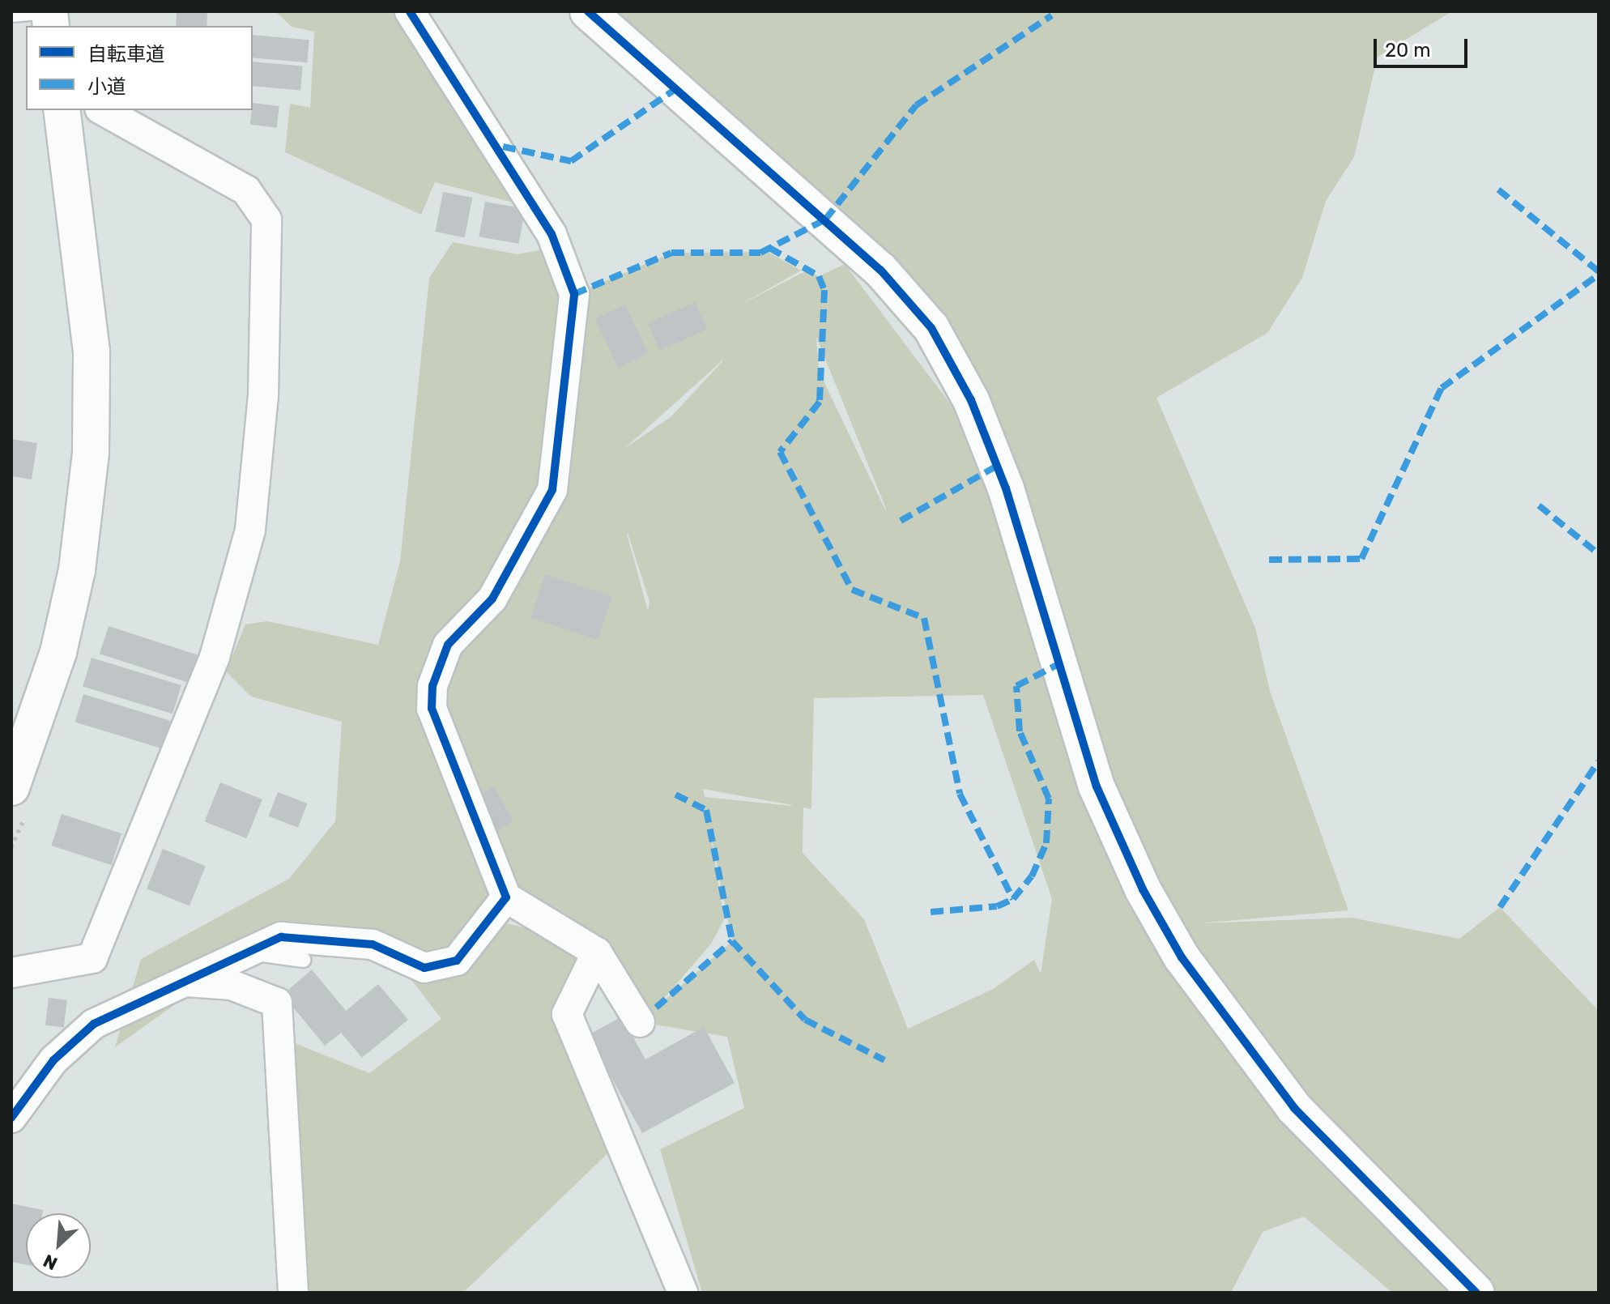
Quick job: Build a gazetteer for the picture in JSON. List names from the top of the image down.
{
  "legend": ["自転車道", "小道"],
  "scale_bar": "20 m",
  "north": "bottom left"
}
